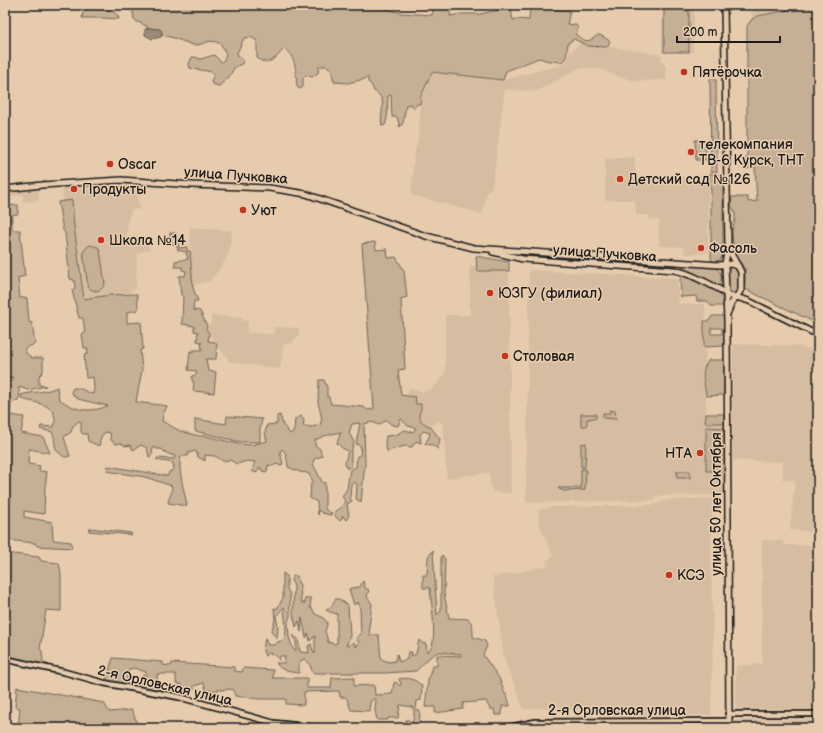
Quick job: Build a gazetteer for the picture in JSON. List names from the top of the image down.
{
  "streets": {
    "main road": ["улица Пучковка", "улица 50 лет Октября"],
    "street": ["2-я Орловская улица"]
  },
  "crossings": [
    ["улица Пучковка", "улица 50 лет Октября"],
    ["улица 50 лет Октября", "2-я Орловская улица"]
  ],
  "places": [
    "Пятёрочка",
    "телекомпания ТВ-6 Курск, ТНТ",
    "Oscar",
    "Детский сад №126",
    "Продукты",
    "Уют",
    "Школа №14",
    "Фасоль",
    "ЮЗГУ (филиал)",
    "Столовая",
    "НТА",
    "КСЭ"
  ],
  "scale_bar": "200 m"
}
